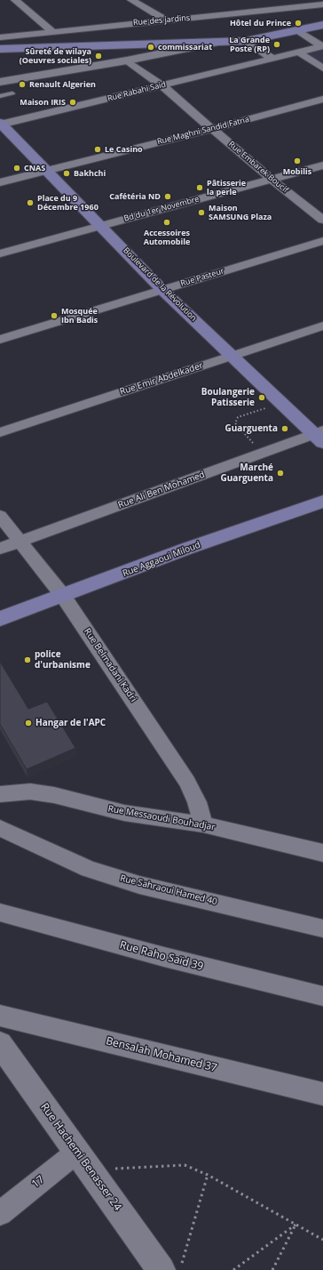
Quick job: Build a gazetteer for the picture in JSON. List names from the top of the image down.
{
  "streets": {
    "main road": ["Boulevard de la Révolution", "Rue Aggaoui Miloud", "Rue Hachemi Benasser 24"],
    "street": [
      "Rue des jardins",
      "Rue Rabahi Said",
      "Rue Maghni Sandid Fatna",
      "Rue Embarek Boucif",
      "Bd du 1er Novembre",
      "Rue Pasteur",
      "Rue Emir Abdelkader",
      "Rue Ali Ben Mohamed",
      "Rue Belmadani Kadri",
      "Rue Messaoudi Bouhadjar",
      "Rue Sahraoui Hamed 40",
      "Rue Raho Saïd 39",
      "Bensalah Mohamed 37",
      "17"
    ]
  },
  "crossings": [
    ["Rue Rabahi Said", "Rue Embarek Boucif"],
    ["Rue Rabahi Said", "Boulevard de la Révolution"],
    ["Rue Maghni Sandid Fatna", "Rue Embarek Boucif"],
    ["Rue Maghni Sandid Fatna", "Boulevard de la Révolution"],
    ["Rue Embarek Boucif", "Bd du 1er Novembre"],
    ["Bd du 1er Novembre", "Boulevard de la Révolution"],
    ["Rue Pasteur", "Boulevard de la Révolution"],
    ["Boulevard de la Révolution", "Rue Emir Abdelkader"],
    ["Boulevard de la Révolution", "Rue Ali Ben Mohamed"],
    ["Rue Ali Ben Mohamed", "Rue Belmadani Kadri"],
    ["Rue Aggaoui Miloud", "Rue Belmadani Kadri"],
    ["Rue Belmadani Kadri", "Rue Messaoudi Bouhadjar"],
    ["Rue Hachemi Benasser 24", "17"]
  ],
  "places": [
    "Hôtel du Prince",
    "La Grande Poste (RP)",
    "commissariat",
    "Sûreté de wilaya (Oeuvres sociales)",
    "Renault Algerien",
    "Maison IRIS",
    "Le Casino",
    "Mobilis",
    "CNAS",
    "Bakhchi",
    "Pâtisserie la perle",
    "Cafétéria ND",
    "Place du 9 Décembre 1960",
    "Maison SAMSUNG Plaza",
    "Accessoires Automobile",
    "Mosquée Ibn Badis",
    "Boulangerie Patisserie",
    "Guarguenta",
    "Marché Guarguenta",
    "police d'urbanisme",
    "Hangar de l'APC"
  ]
}
